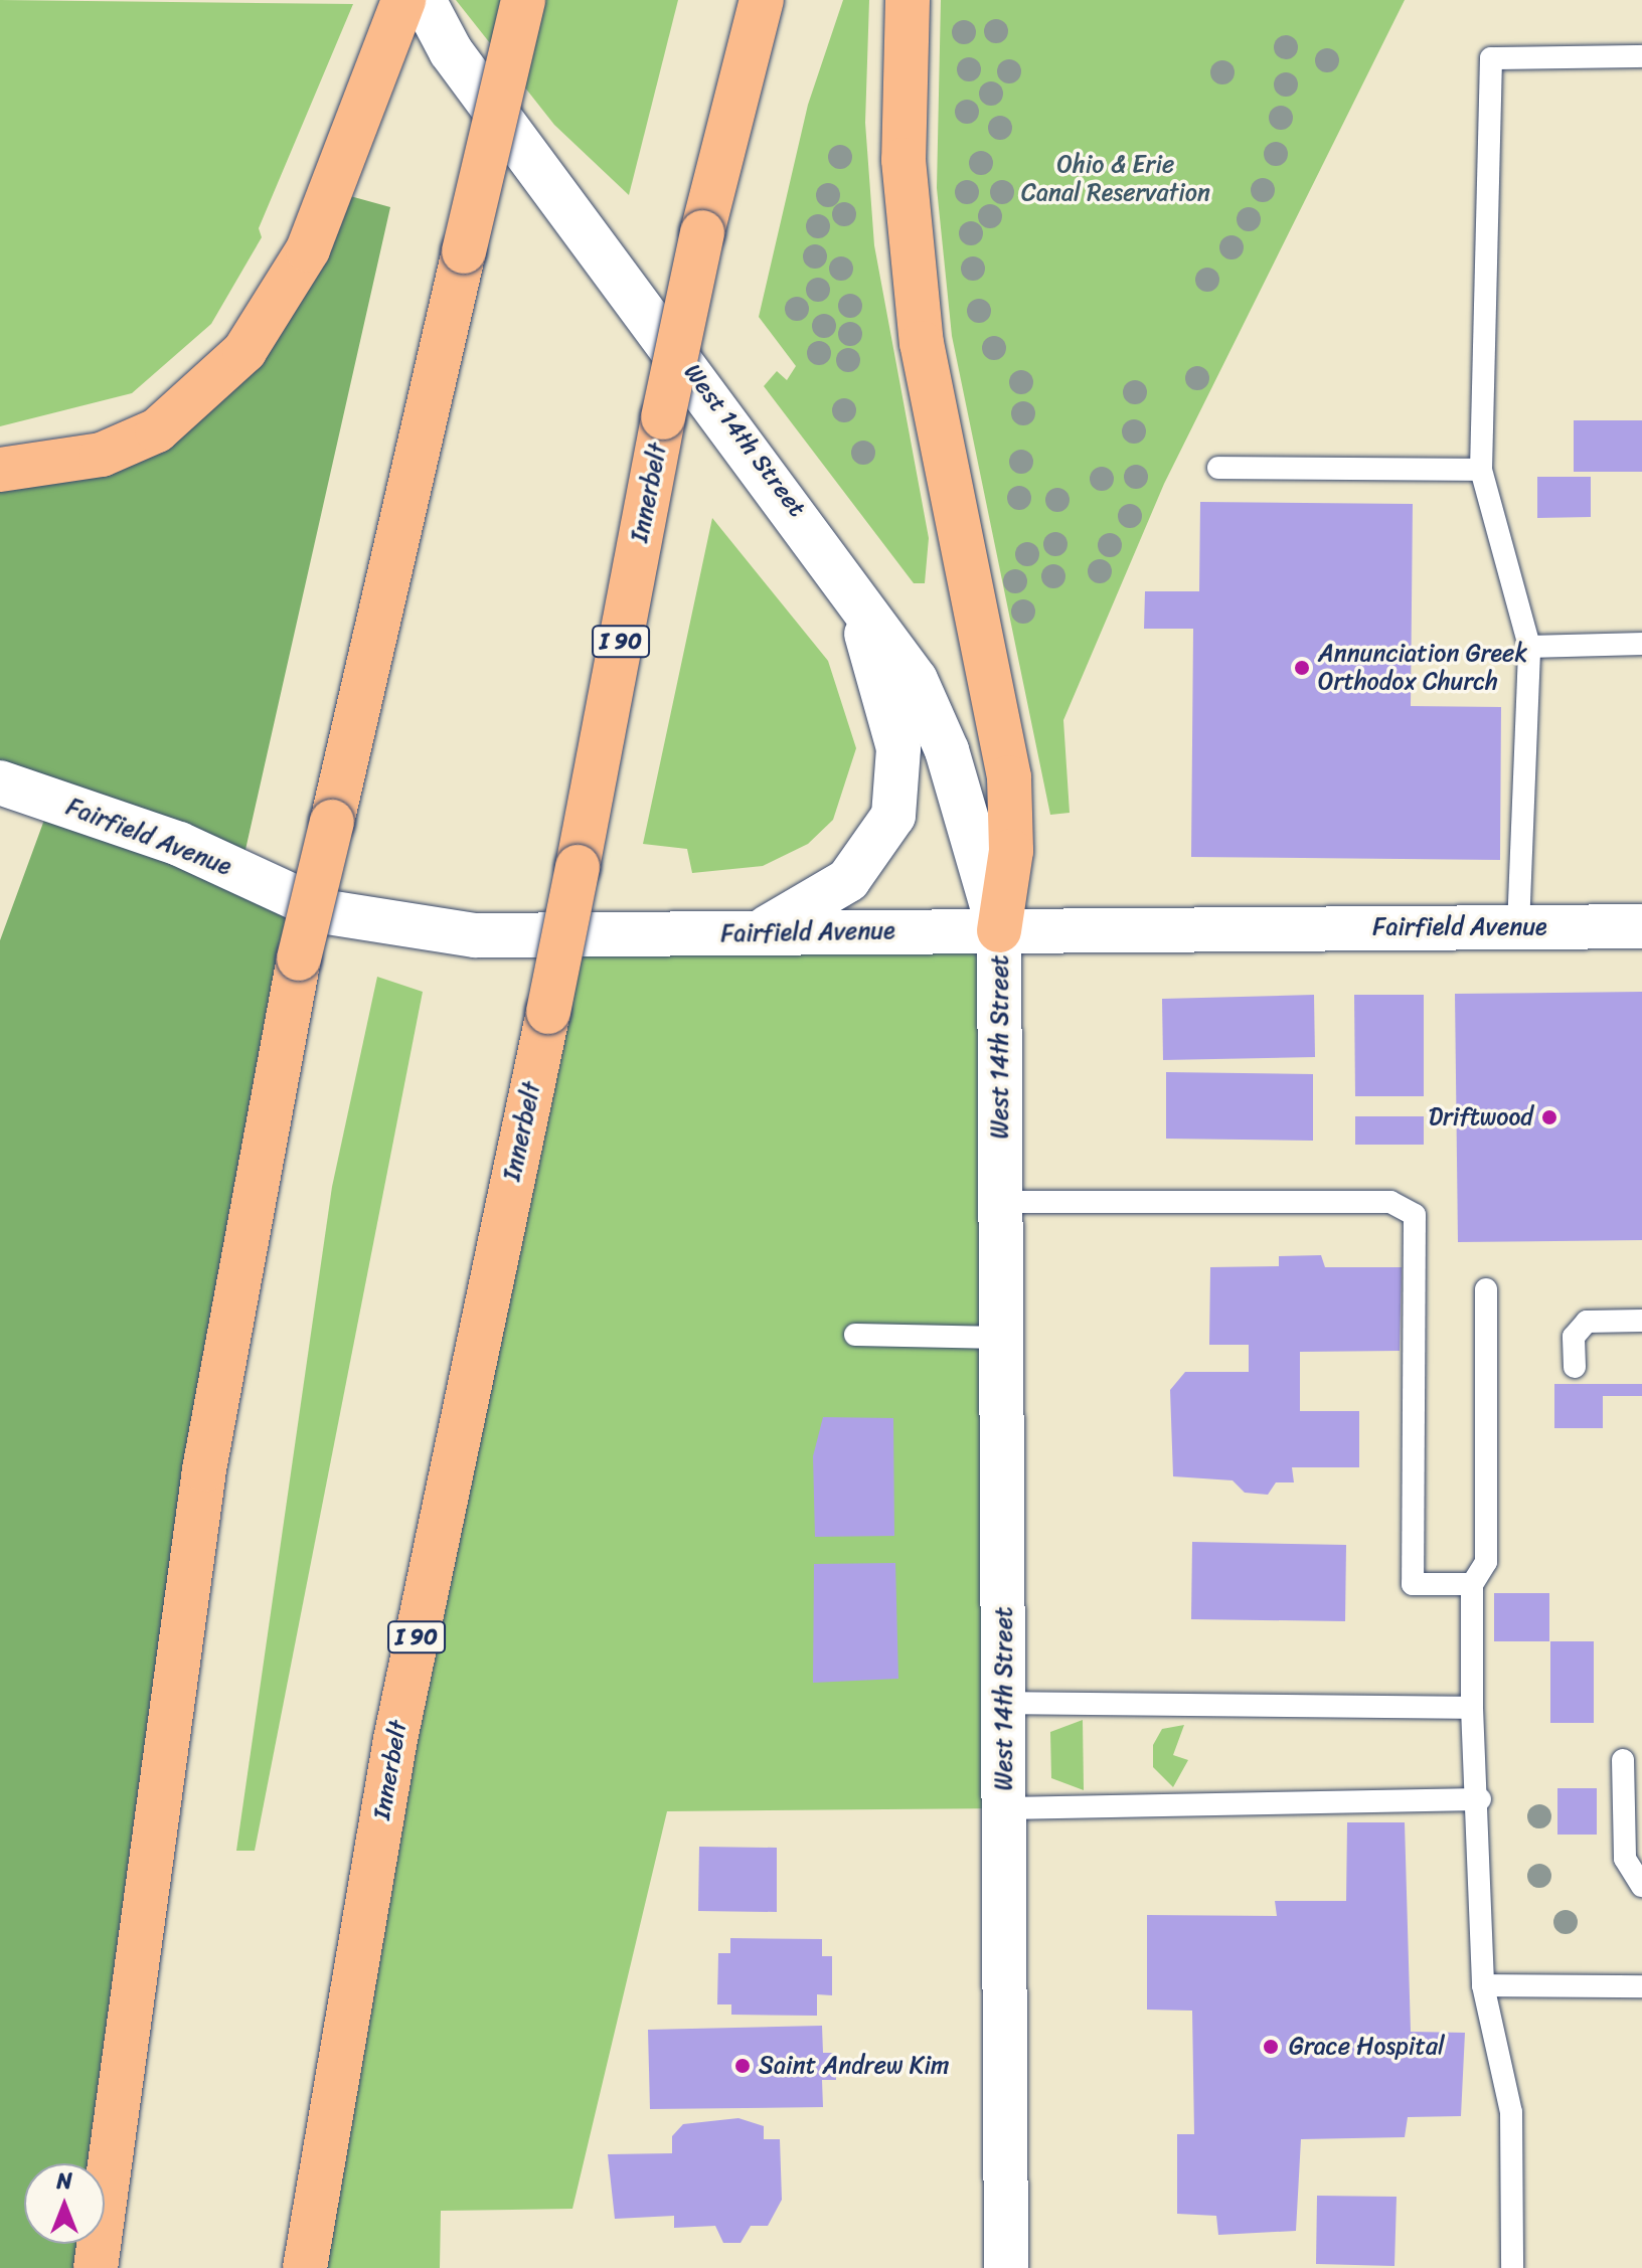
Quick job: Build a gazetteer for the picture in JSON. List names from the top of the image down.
{
  "streets": {
    "highway": ["Innerbelt", "I 90"],
    "street": ["West 14th Street", "Fairfield Avenue"]
  },
  "crossings": [
    ["West 14th Street", "Fairfield Avenue"]
  ],
  "parks": ["Ohio & Erie Canal Reservation"],
  "places": [
    "Annunciation Greek Orthodox Church",
    "Driftwood",
    "Grace Hospital",
    "Saint Andrew Kim"
  ],
  "north": "top"
}
